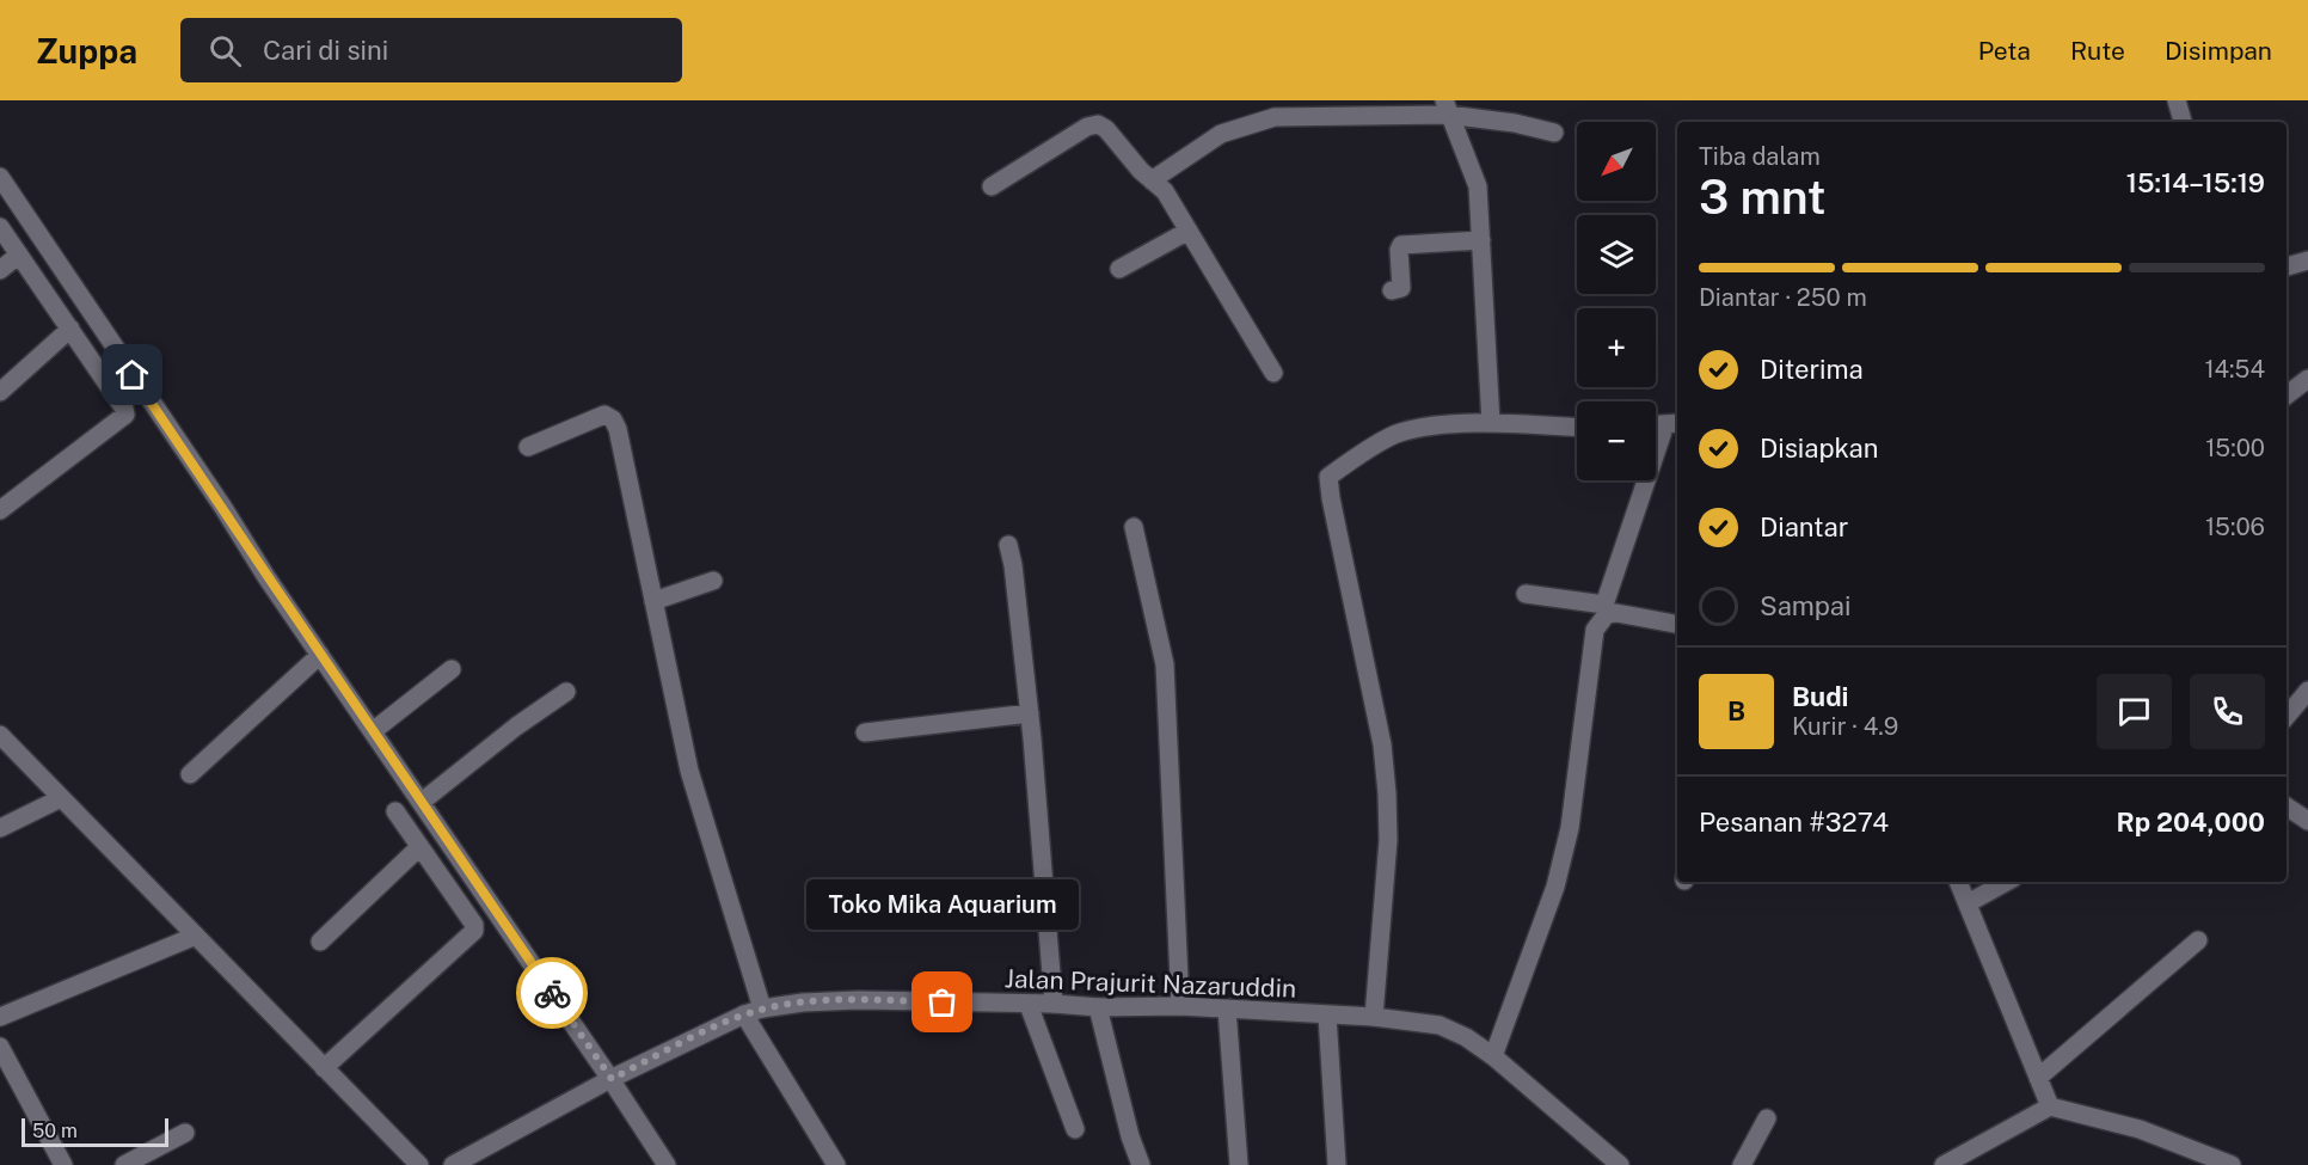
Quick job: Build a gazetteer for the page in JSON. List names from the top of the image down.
{
  "streets": {
    "street": ["Jalan Prajurit Nazaruddin"]
  },
  "places": ["Toko Mika Aquarium"],
  "scale_bar": "50 m",
  "north": "bottom left",
  "page": {
    "header": "Zuppa",
    "search": "Cari di sini",
    "nav": ["Peta", "Rute", "Disimpan"],
    "map_buttons": ["+", "−"],
    "heading": ["3 mnt", "Tiba dalam", "15:14–15:19"],
    "panel": [
      "Budi",
      "Kurir · 4.9",
      "Pesanan #3274",
      "Rp 204,000"
    ],
    "bar": "Diantar · 250 m",
    "list": [
      ["Diterima", "14:54"],
      ["Disiapkan", "15:00"],
      ["Diantar", "15:06"],
      "Sampai"
    ],
    "round": "B",
    "bubble": "Toko Mika Aquarium",
    "scale": "50 m"
  }
}
